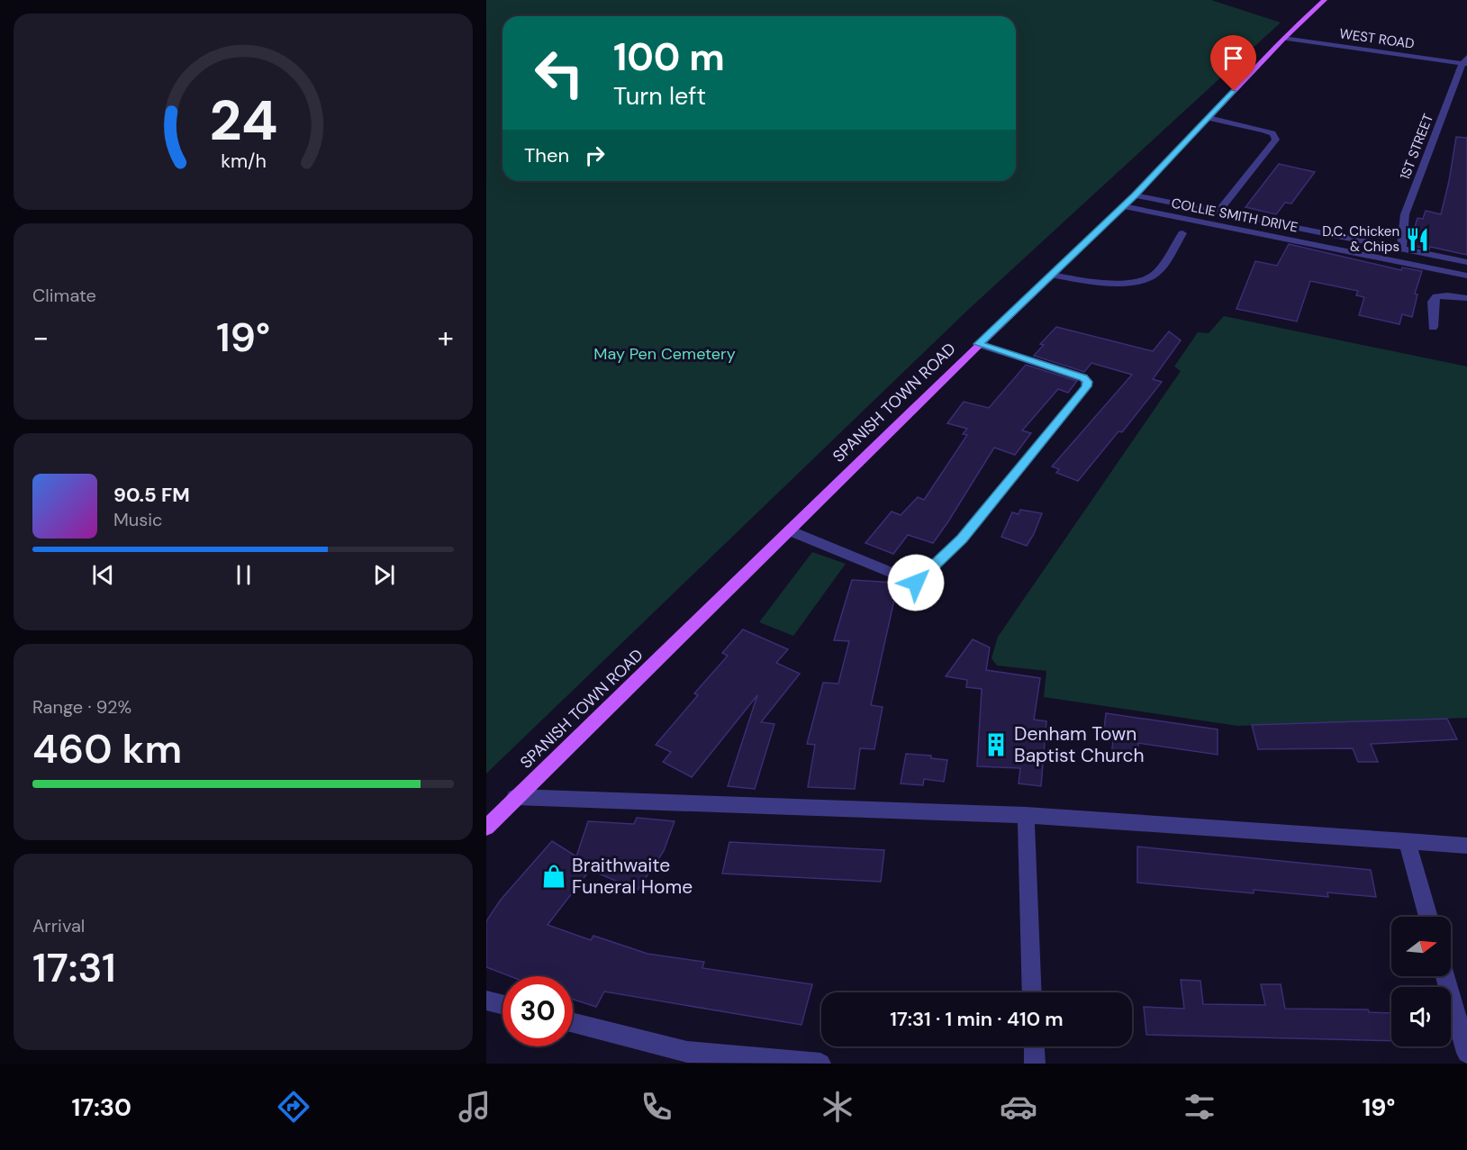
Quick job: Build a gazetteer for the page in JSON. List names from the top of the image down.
{
  "streets": {
    "main road": ["SPANISH TOWN ROAD"],
    "street": ["WEST ROAD", "1ST STREET", "COLLIE SMITH DRIVE"]
  },
  "crossings": [
    ["WEST ROAD", "1ST STREET"],
    ["WEST ROAD", "SPANISH TOWN ROAD"],
    ["1ST STREET", "COLLIE SMITH DRIVE"],
    ["COLLIE SMITH DRIVE", "SPANISH TOWN ROAD"]
  ],
  "parks": ["May Pen Cemetery"],
  "places": {
    "restaurant": ["D.C. Chicken & Chips"],
    "building": ["Denham Town Baptist Church"],
    "shop": ["Braithwaite Funeral Home"]
  },
  "north": "right",
  "page": {
    "turn": ["100 m", "Turn left"],
    "then": "Then",
    "tile": [
      "Climate",
      ["Range · 92%", "460 km"],
      ["Arrival", "17:31"]
    ],
    "heat": ["−", "19°", "+"],
    "song": ["90.5 FM", "Music"],
    "limit": "30",
    "trip": "17:31 · 1 min · 410 m",
    "tabs": ["17:30", "19°"],
    "gauge": ["24", "km/h"]
  }
}
